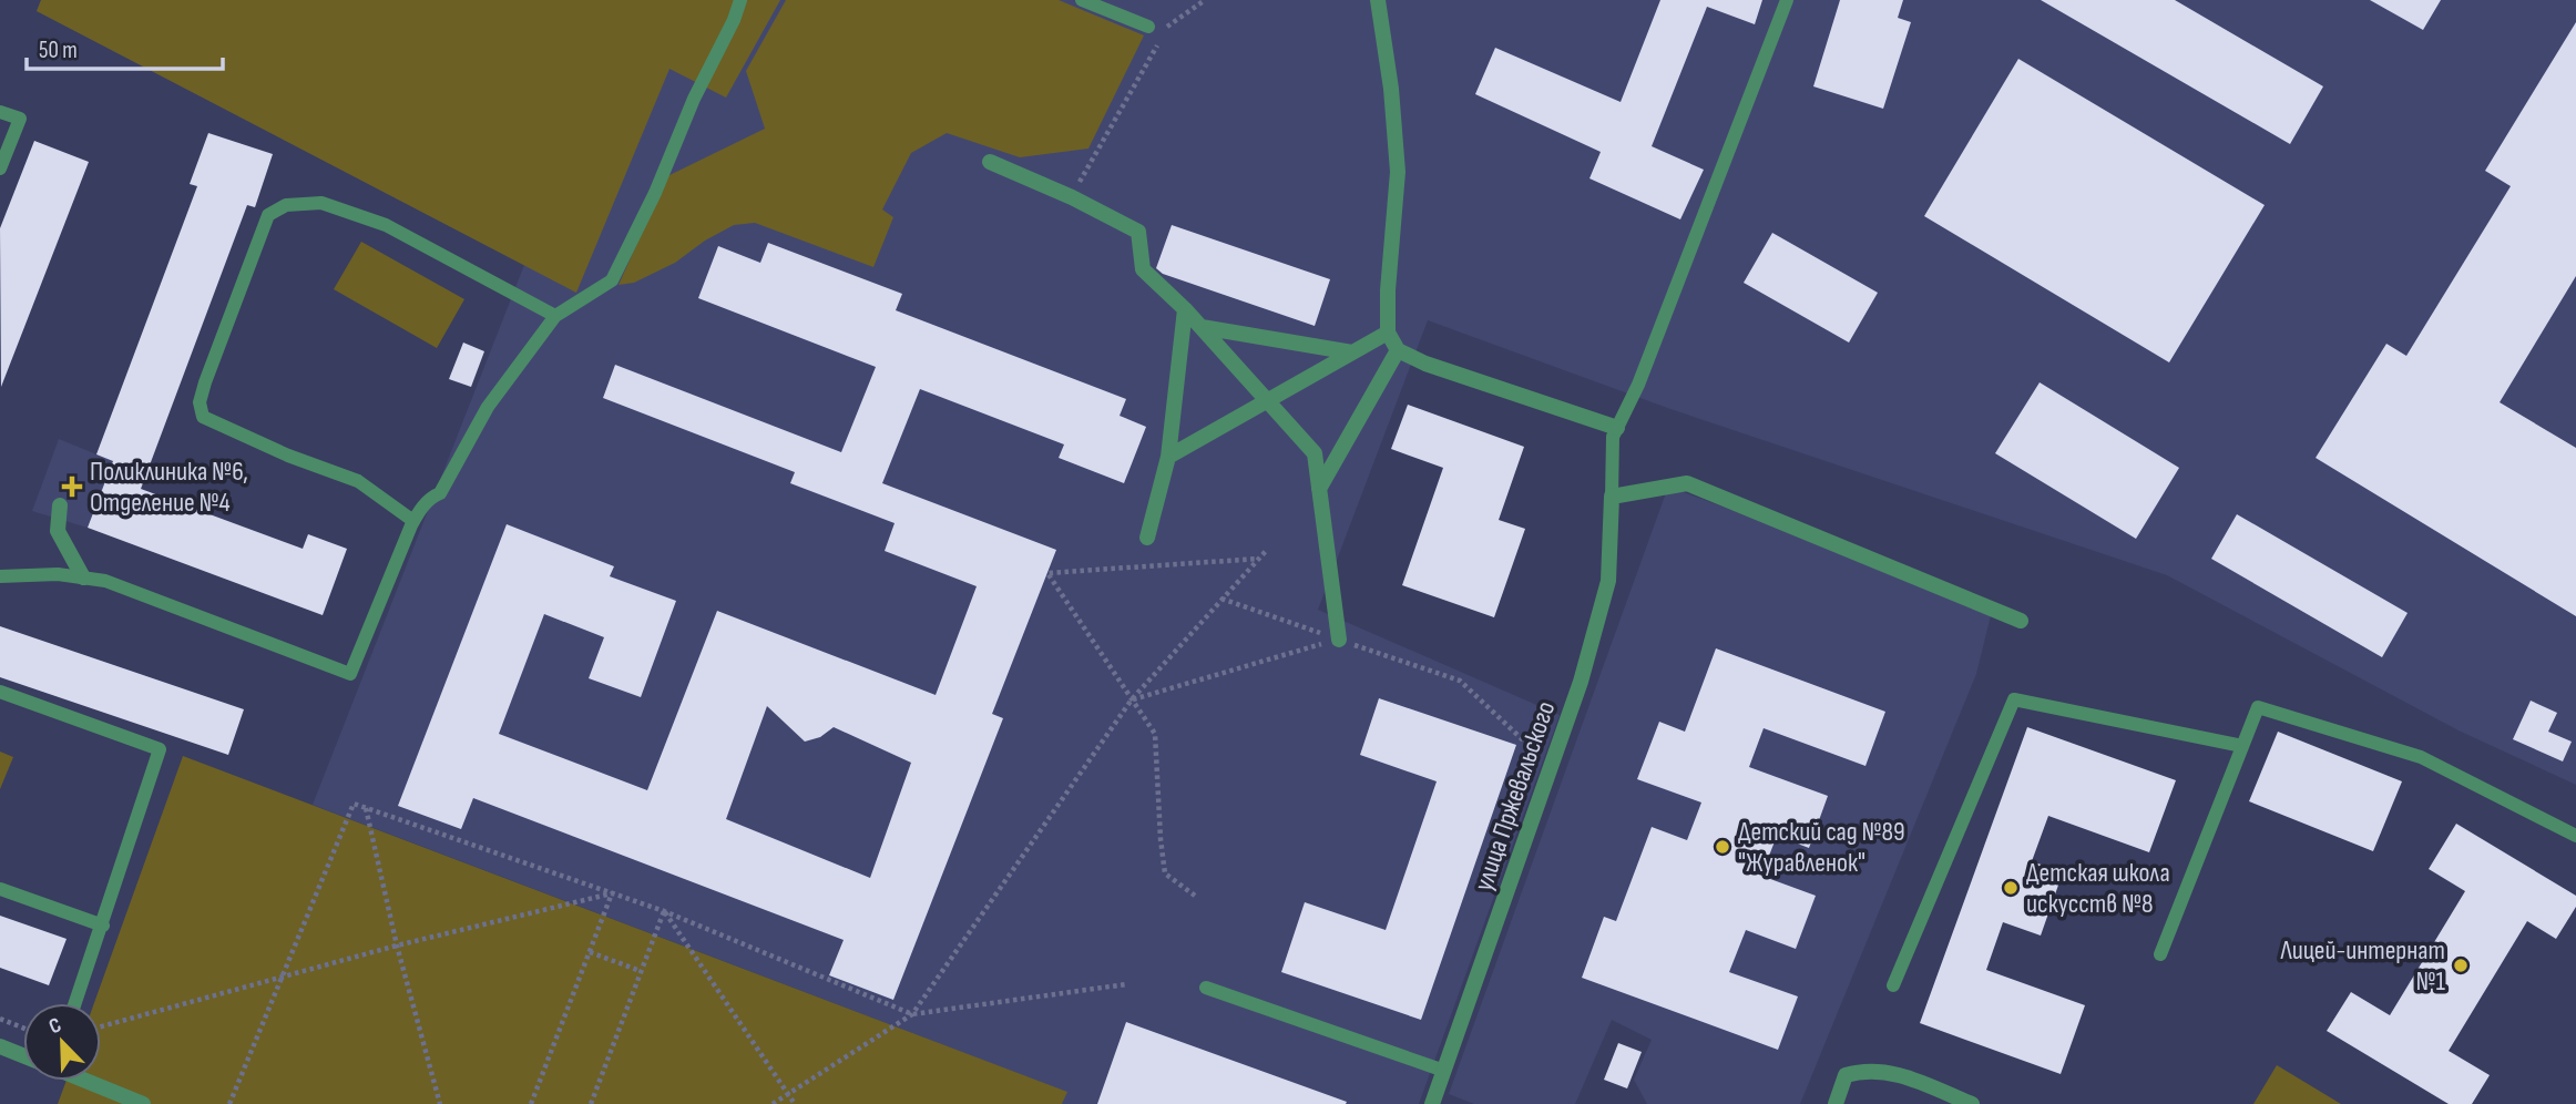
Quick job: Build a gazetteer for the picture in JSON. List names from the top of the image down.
{
  "streets": {
    "street": ["улица Пржевальского"]
  },
  "places": {
    "health": ["Поликлиника №6, Отделение №4"],
    "other": ["Детский сад №89 \"Журавленок\"", "Детская школа искусств №8", "Лицей-интернат №1"]
  },
  "scale_bar": "50 m",
  "north": "top left"
}
